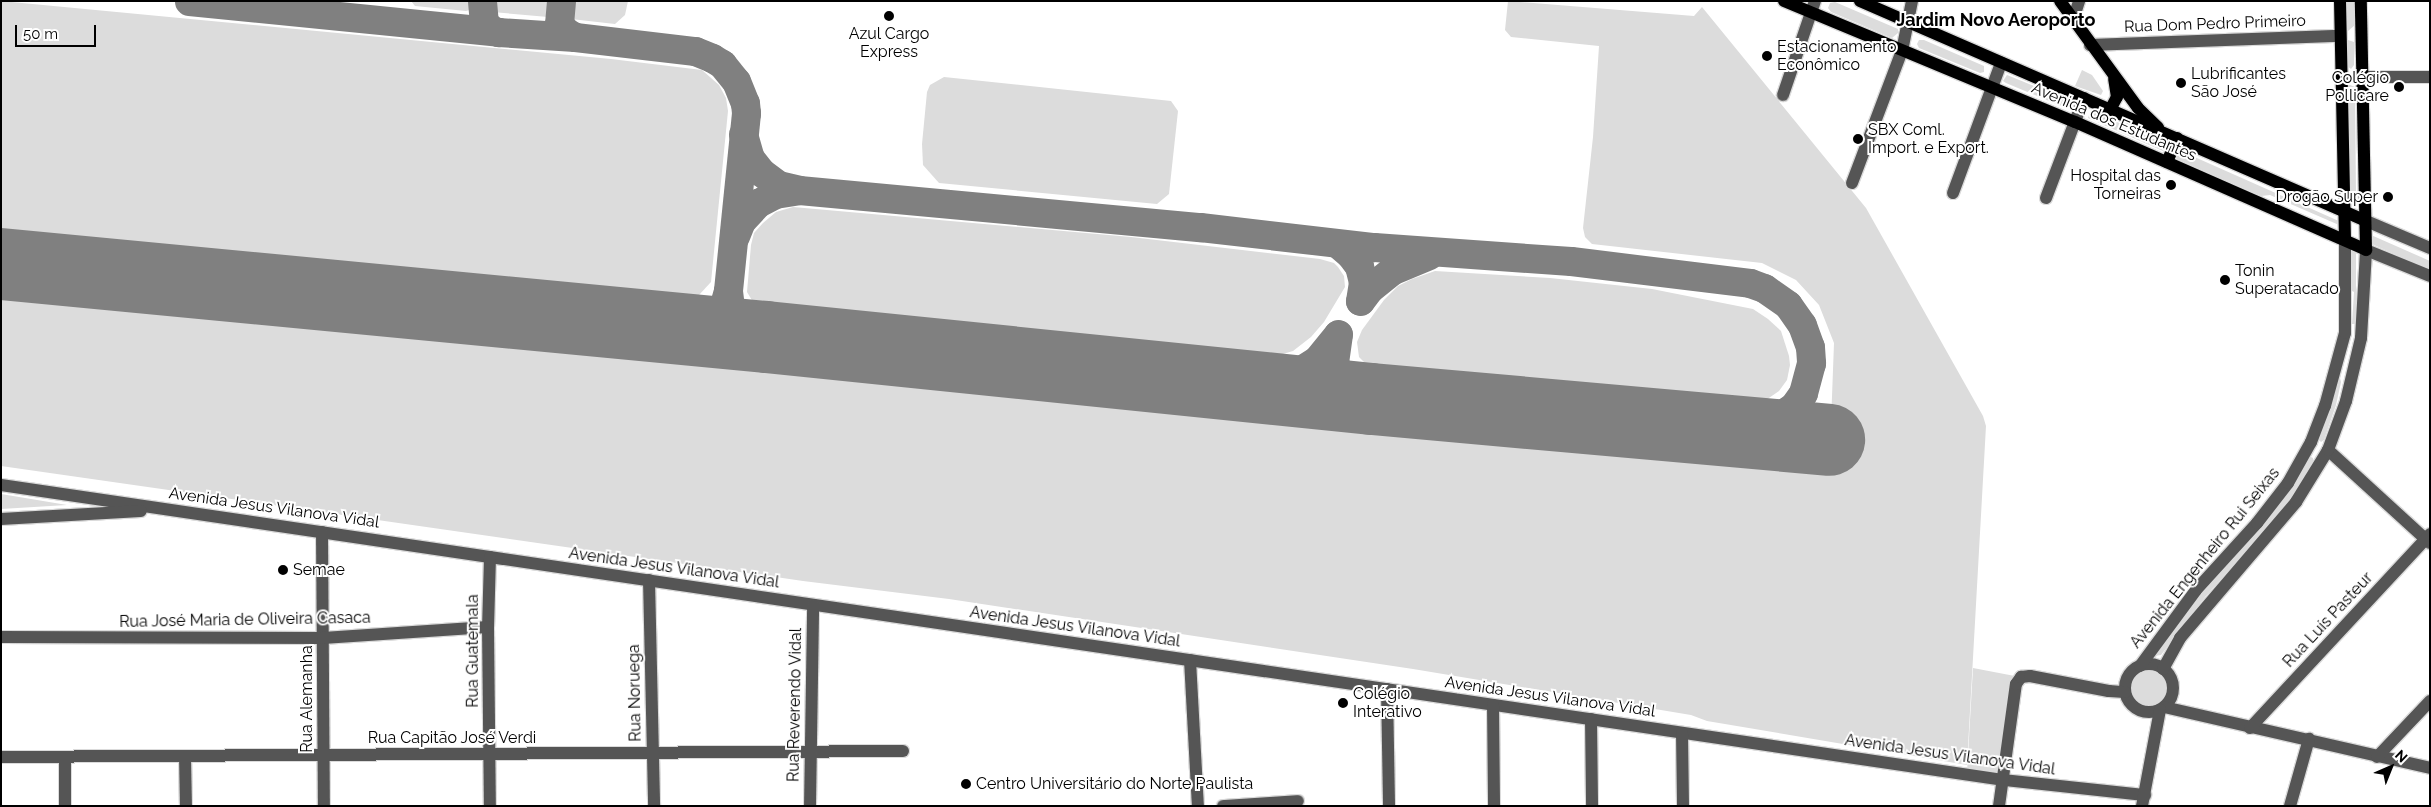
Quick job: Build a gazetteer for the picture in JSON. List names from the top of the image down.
{
  "streets": {
    "main road": ["Avenida dos Estudantes"],
    "street": [
      "Rua Dom Pedro Primeiro",
      "Avenida Jesus Vilanova Vidal",
      "Avenida Engenheiro Rui Seixas",
      "Rua José Maria de Oliveira Casaca",
      "Rua Luís Pasteur",
      "Rua Guatemala",
      "Rua Noruega",
      "Rua Alemanha",
      "Rua Reverendo Vidal",
      "Rua Capitão José Verdi"
    ]
  },
  "crossings": [
    ["Avenida dos Estudantes", "Avenida Engenheiro Rui Seixas"],
    ["Avenida Jesus Vilanova Vidal", "Rua Guatemala"],
    ["Avenida Jesus Vilanova Vidal", "Rua Noruega"],
    ["Avenida Jesus Vilanova Vidal", "Rua Alemanha"],
    ["Avenida Jesus Vilanova Vidal", "Rua Reverendo Vidal"],
    ["Rua José Maria de Oliveira Casaca", "Rua Guatemala"],
    ["Rua José Maria de Oliveira Casaca", "Rua Alemanha"],
    ["Rua Guatemala", "Rua Capitão José Verdi"],
    ["Rua Noruega", "Rua Capitão José Verdi"],
    ["Rua Alemanha", "Rua Capitão José Verdi"],
    ["Rua Reverendo Vidal", "Rua Capitão José Verdi"]
  ],
  "districts": ["Jardim Novo Aeroporto"],
  "places": [
    "Azul Cargo Express",
    "Estacionamento Econômico",
    "Lubrificantes São José",
    "Colégio Pollicare",
    "SBX Coml. Import. e Export.",
    "Hospital das Torneiras",
    "Drogão Super",
    "Tonin Superatacado",
    "Semae",
    "Colégio Interativo",
    "Centro Universitário do Norte Paulista"
  ],
  "scale_bar": "50 m",
  "north": "top right"
}
